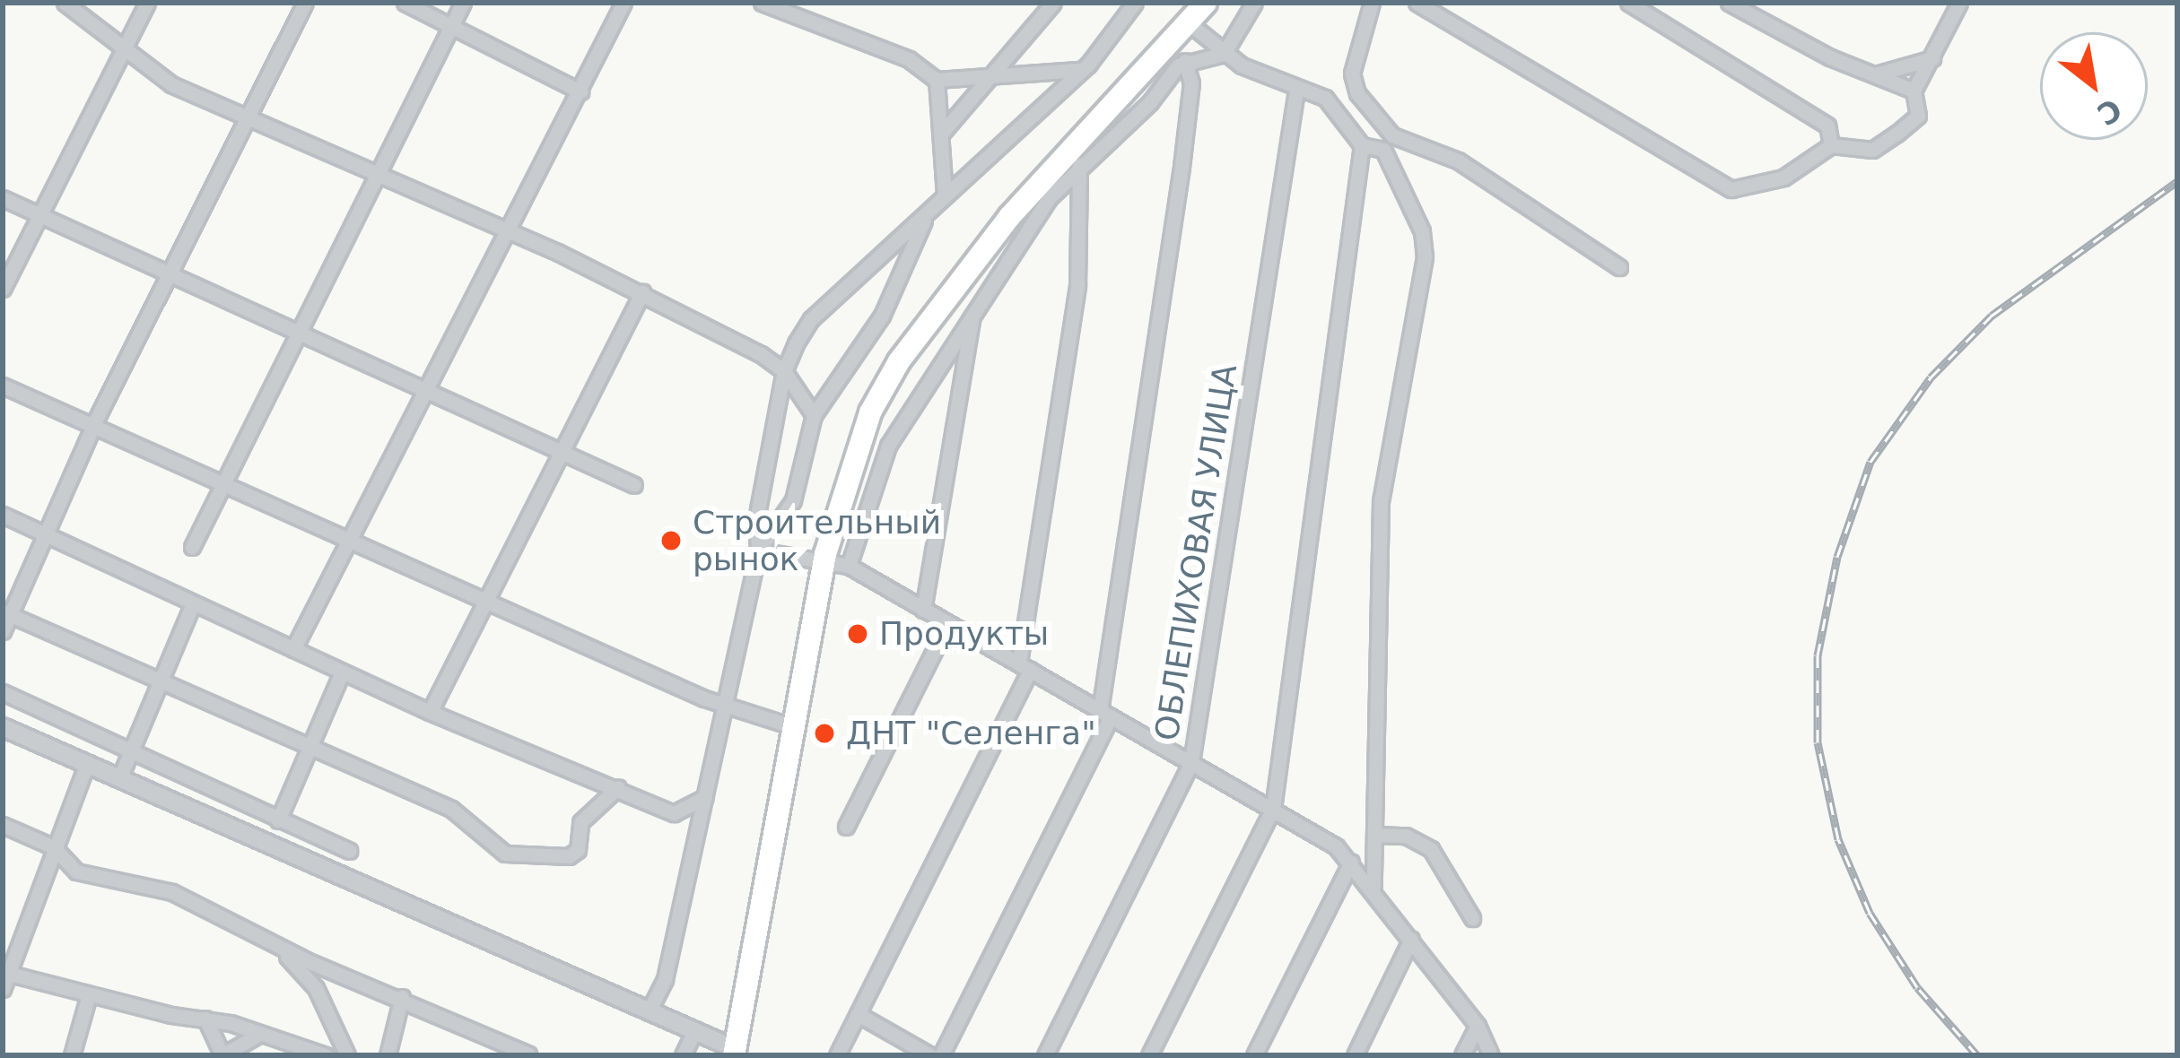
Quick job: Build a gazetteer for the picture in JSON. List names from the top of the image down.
{
  "streets": {
    "street": ["ОБЛЕПИХОВАЯ УЛИЦА"]
  },
  "places": ["Строительный рынок", "Продукты", "ДНТ \"Селенга\""],
  "north": "bottom right"
}
